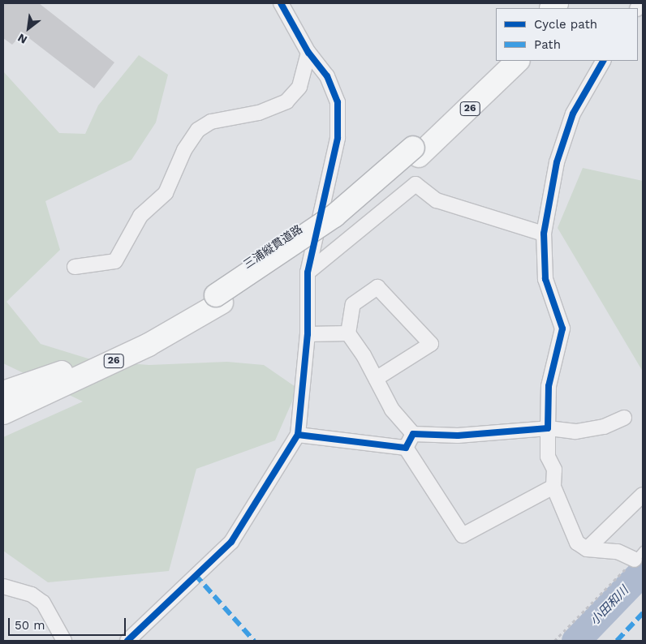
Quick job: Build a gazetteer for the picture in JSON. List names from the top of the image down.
{
  "streets": {
    "highway": ["26", "三浦縦貫道路"]
  },
  "water": ["小田和川"],
  "legend": ["Cycle path", "Path"],
  "scale_bar": "50 m",
  "north": "bottom left"
}
